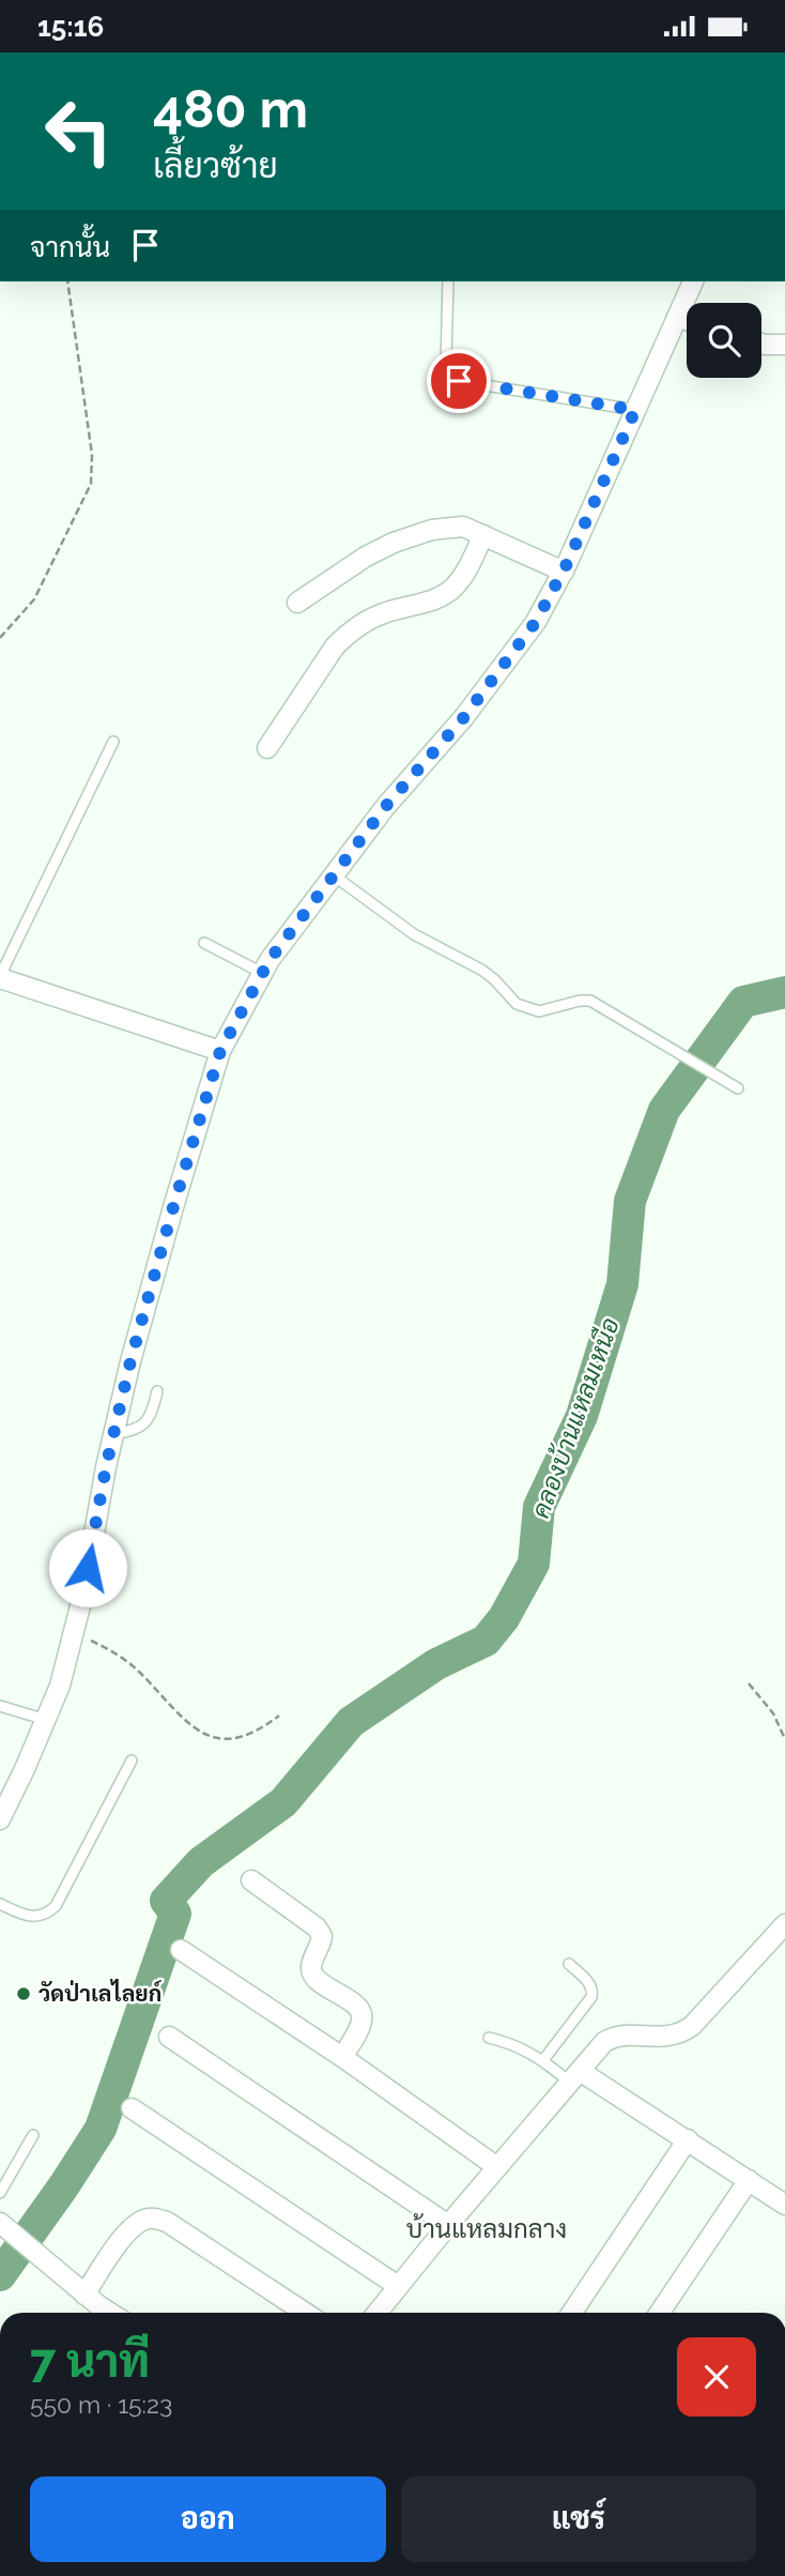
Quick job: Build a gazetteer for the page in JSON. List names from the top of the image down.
{
  "districts": ["บ้านแหลมกลาง"],
  "water": ["คลองบ้านแหลมเหนือ"],
  "places": ["วัดป่าเลไลยก์"],
  "page": {
    "status": "15:16",
    "turn": ["480 m", "เลี้ยวซ้าย"],
    "then": "จากนั้น",
    "heading": ["7 นาที", "550 m · 15:23"],
    "buttons": ["ออก", "แชร์"]
  }
}
